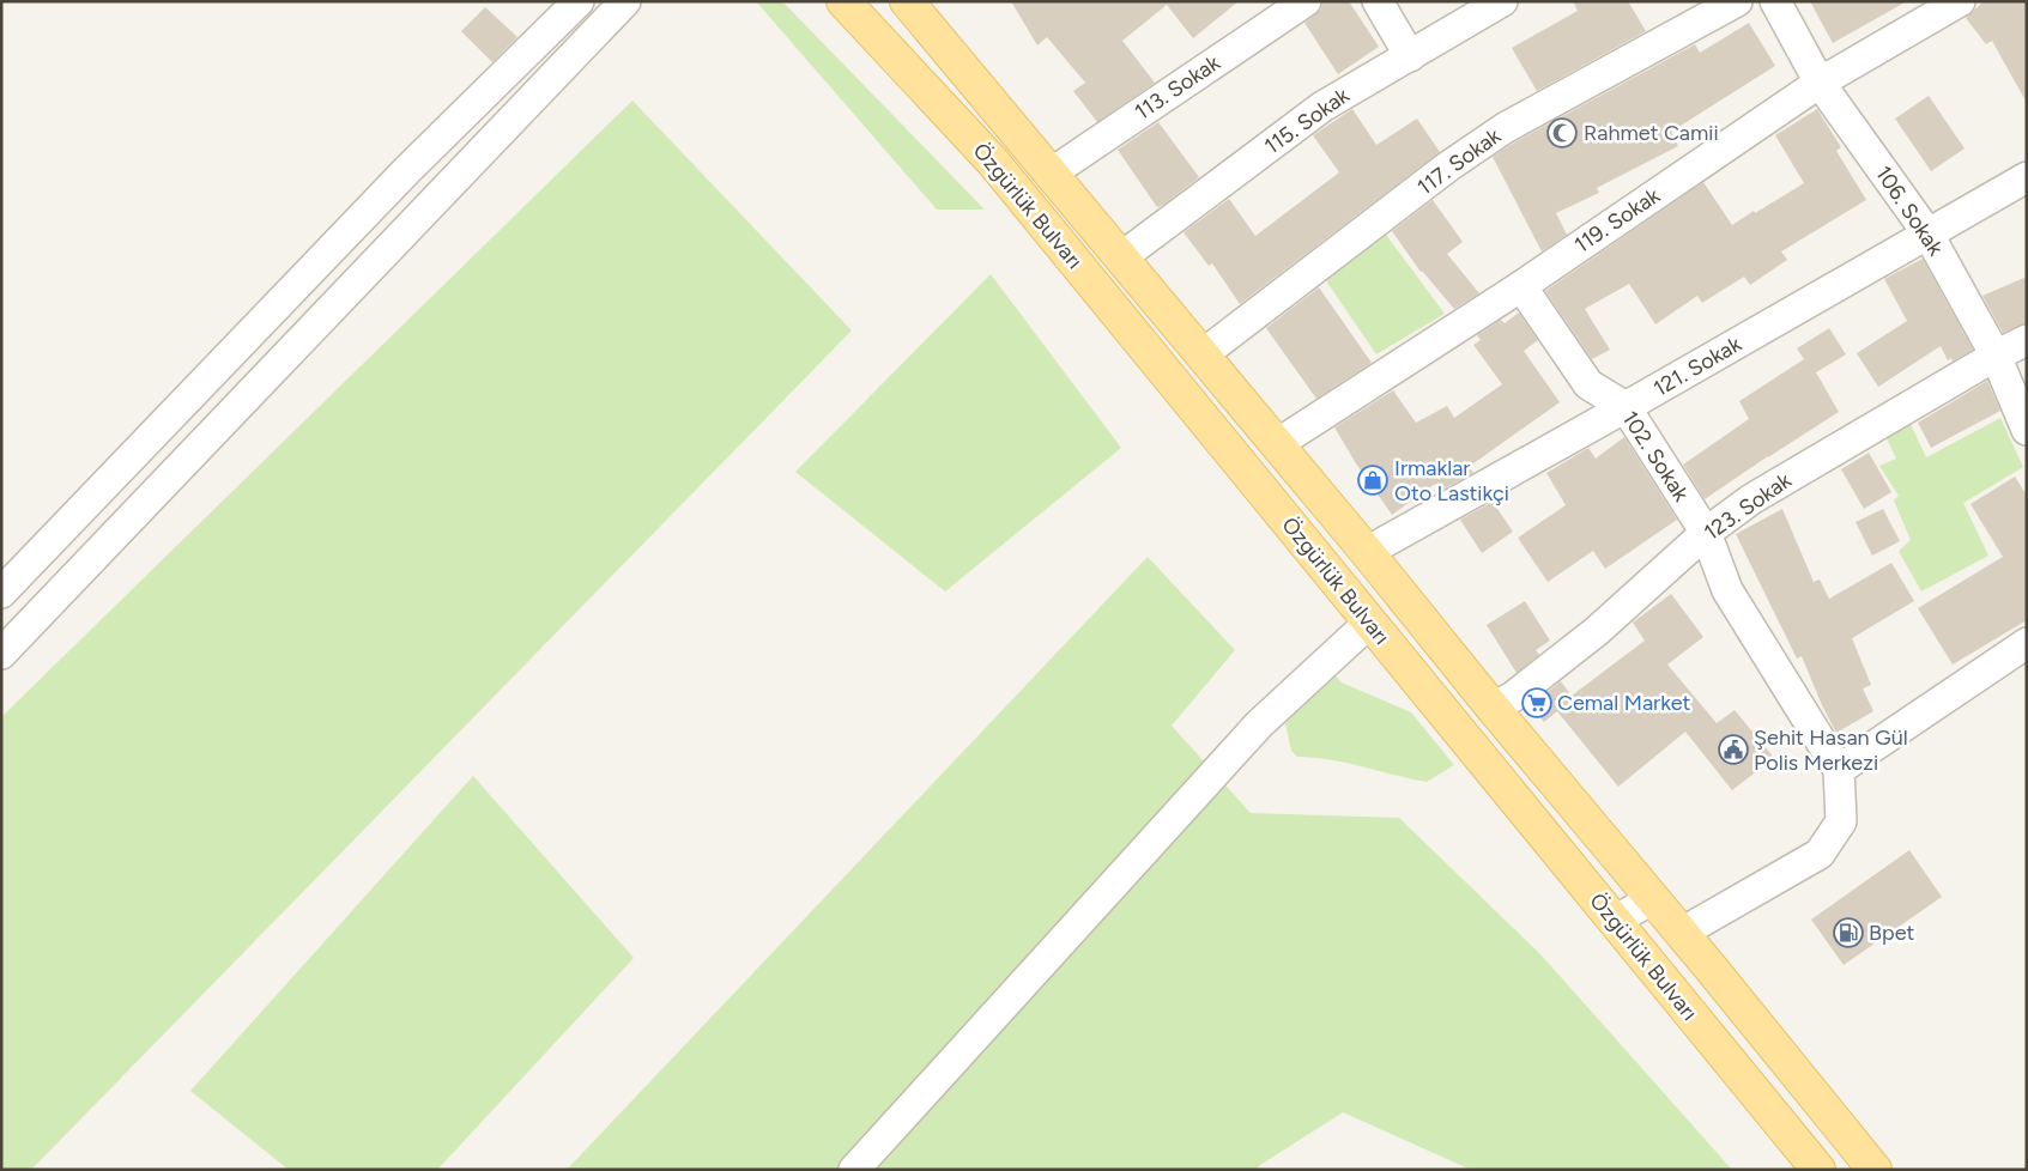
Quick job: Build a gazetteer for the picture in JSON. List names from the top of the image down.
{
  "streets": {
    "main road": ["Özgürlük Bulvarı"],
    "street": [
      "113. Sokak",
      "115. Sokak",
      "117. Sokak",
      "106. Sokak",
      "119. Sokak",
      "121. Sokak",
      "102. Sokak",
      "123. Sokak"
    ]
  },
  "crossings": [
    ["113. Sokak", "Özgürlük Bulvarı"],
    ["115. Sokak", "Özgürlük Bulvarı"],
    ["117. Sokak", "Özgürlük Bulvarı"],
    ["Özgürlük Bulvarı", "119. Sokak"],
    ["Özgürlük Bulvarı", "121. Sokak"],
    ["Özgürlük Bulvarı", "123. Sokak"],
    ["106. Sokak", "119. Sokak"],
    ["106. Sokak", "121. Sokak"],
    ["106. Sokak", "123. Sokak"],
    ["119. Sokak", "102. Sokak"],
    ["121. Sokak", "102. Sokak"],
    ["102. Sokak", "123. Sokak"]
  ],
  "places": {
    "mosque": ["Rahmet Camii"],
    "shop": ["Irmaklar Oto Lastikçi"],
    "supermarket": ["Cemal Market"],
    "public building": ["Şehit Hasan Gül Polis Merkezi"],
    "fuel station": ["Bpet"]
  }
}
